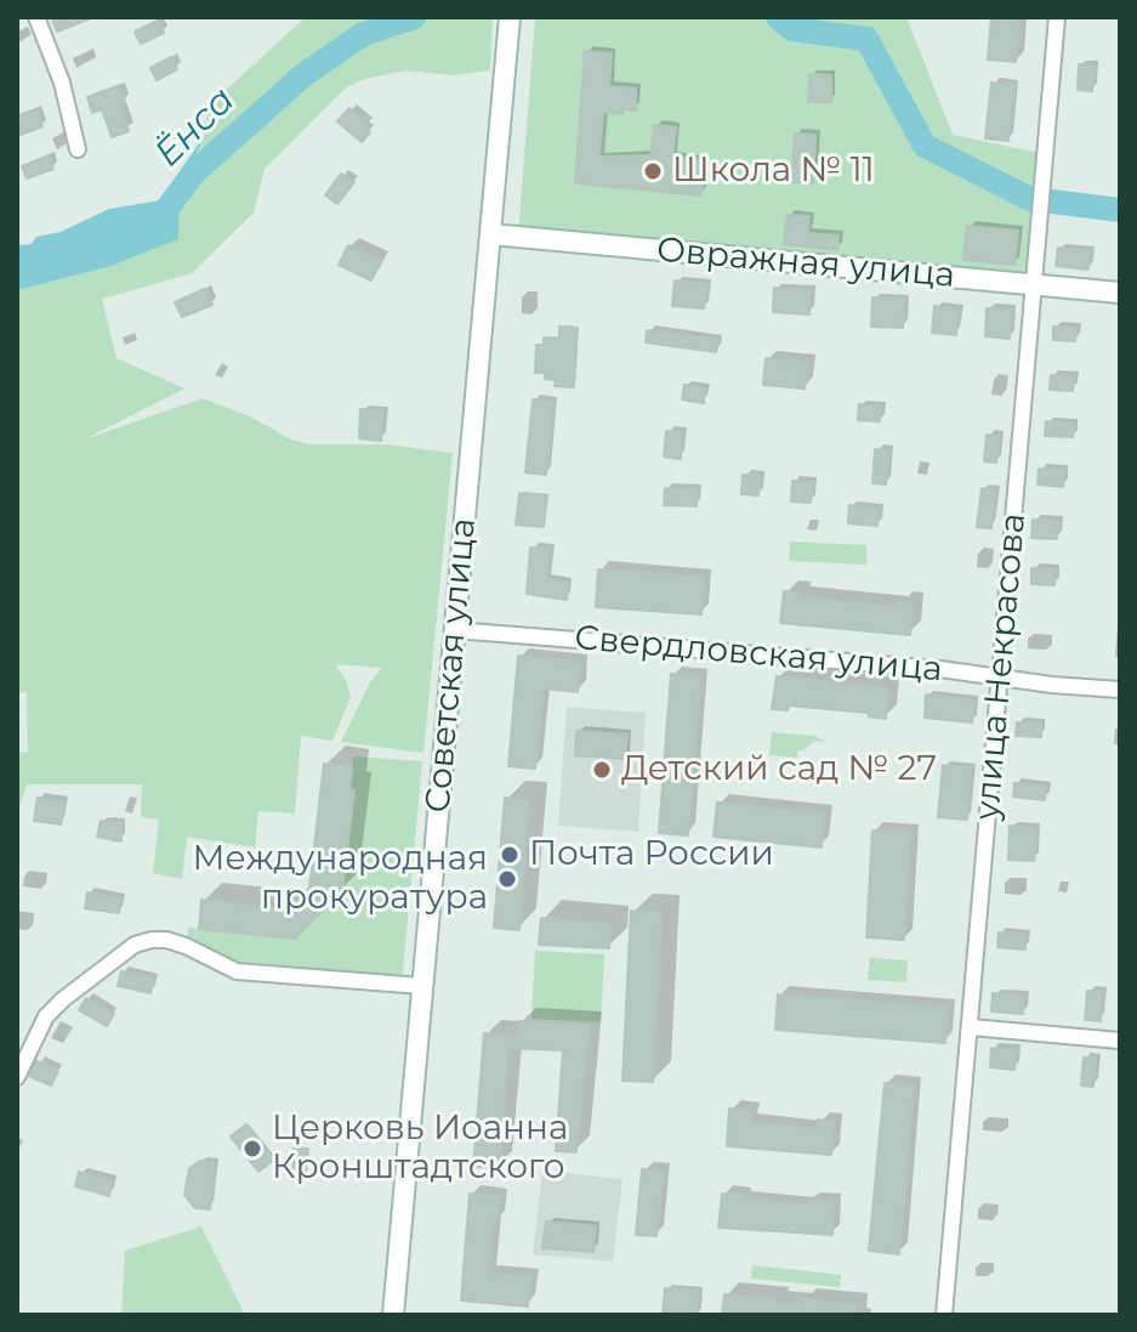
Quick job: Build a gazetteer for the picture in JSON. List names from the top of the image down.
{
  "streets": {
    "main road": ["Овражная улица", "Советская улица"],
    "street": ["Свердловская улица", "улица Некрасова"]
  },
  "crossings": [
    ["Овражная улица", "Советская улица"],
    ["Овражная улица", "улица Некрасова"],
    ["Свердловская улица", "Советская улица"],
    ["Свердловская улица", "улица Некрасова"]
  ],
  "water": ["Ёнса"],
  "places": [
    "Школа № 11",
    "Детский сад № 27",
    "Почта России",
    "Международная прокуратура",
    "Церковь Иоанна Кронштадтского"
  ]
}
